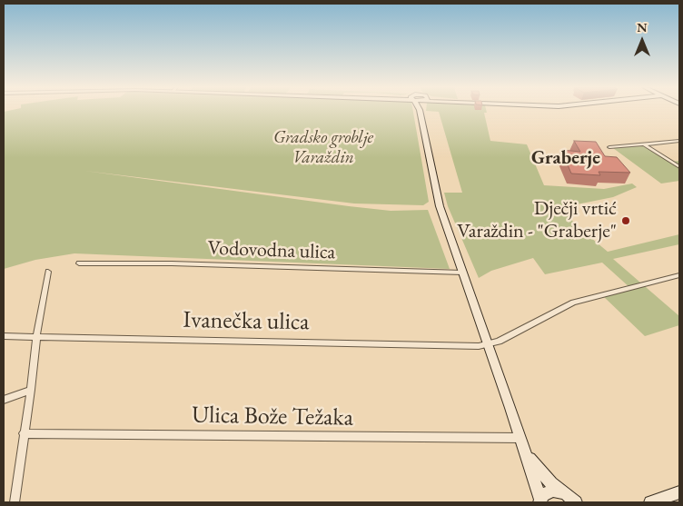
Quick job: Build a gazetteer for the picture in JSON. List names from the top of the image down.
{
  "streets": {
    "street": ["Vodovodna ulica", "Ivanečka ulica", "Ulica Bože Težaka"]
  },
  "districts": ["Graberje"],
  "parks": ["Gradsko groblje Varaždin"],
  "places": ["Dječji vrtić Varaždin - \"Graberje\""],
  "north": "top"
}
